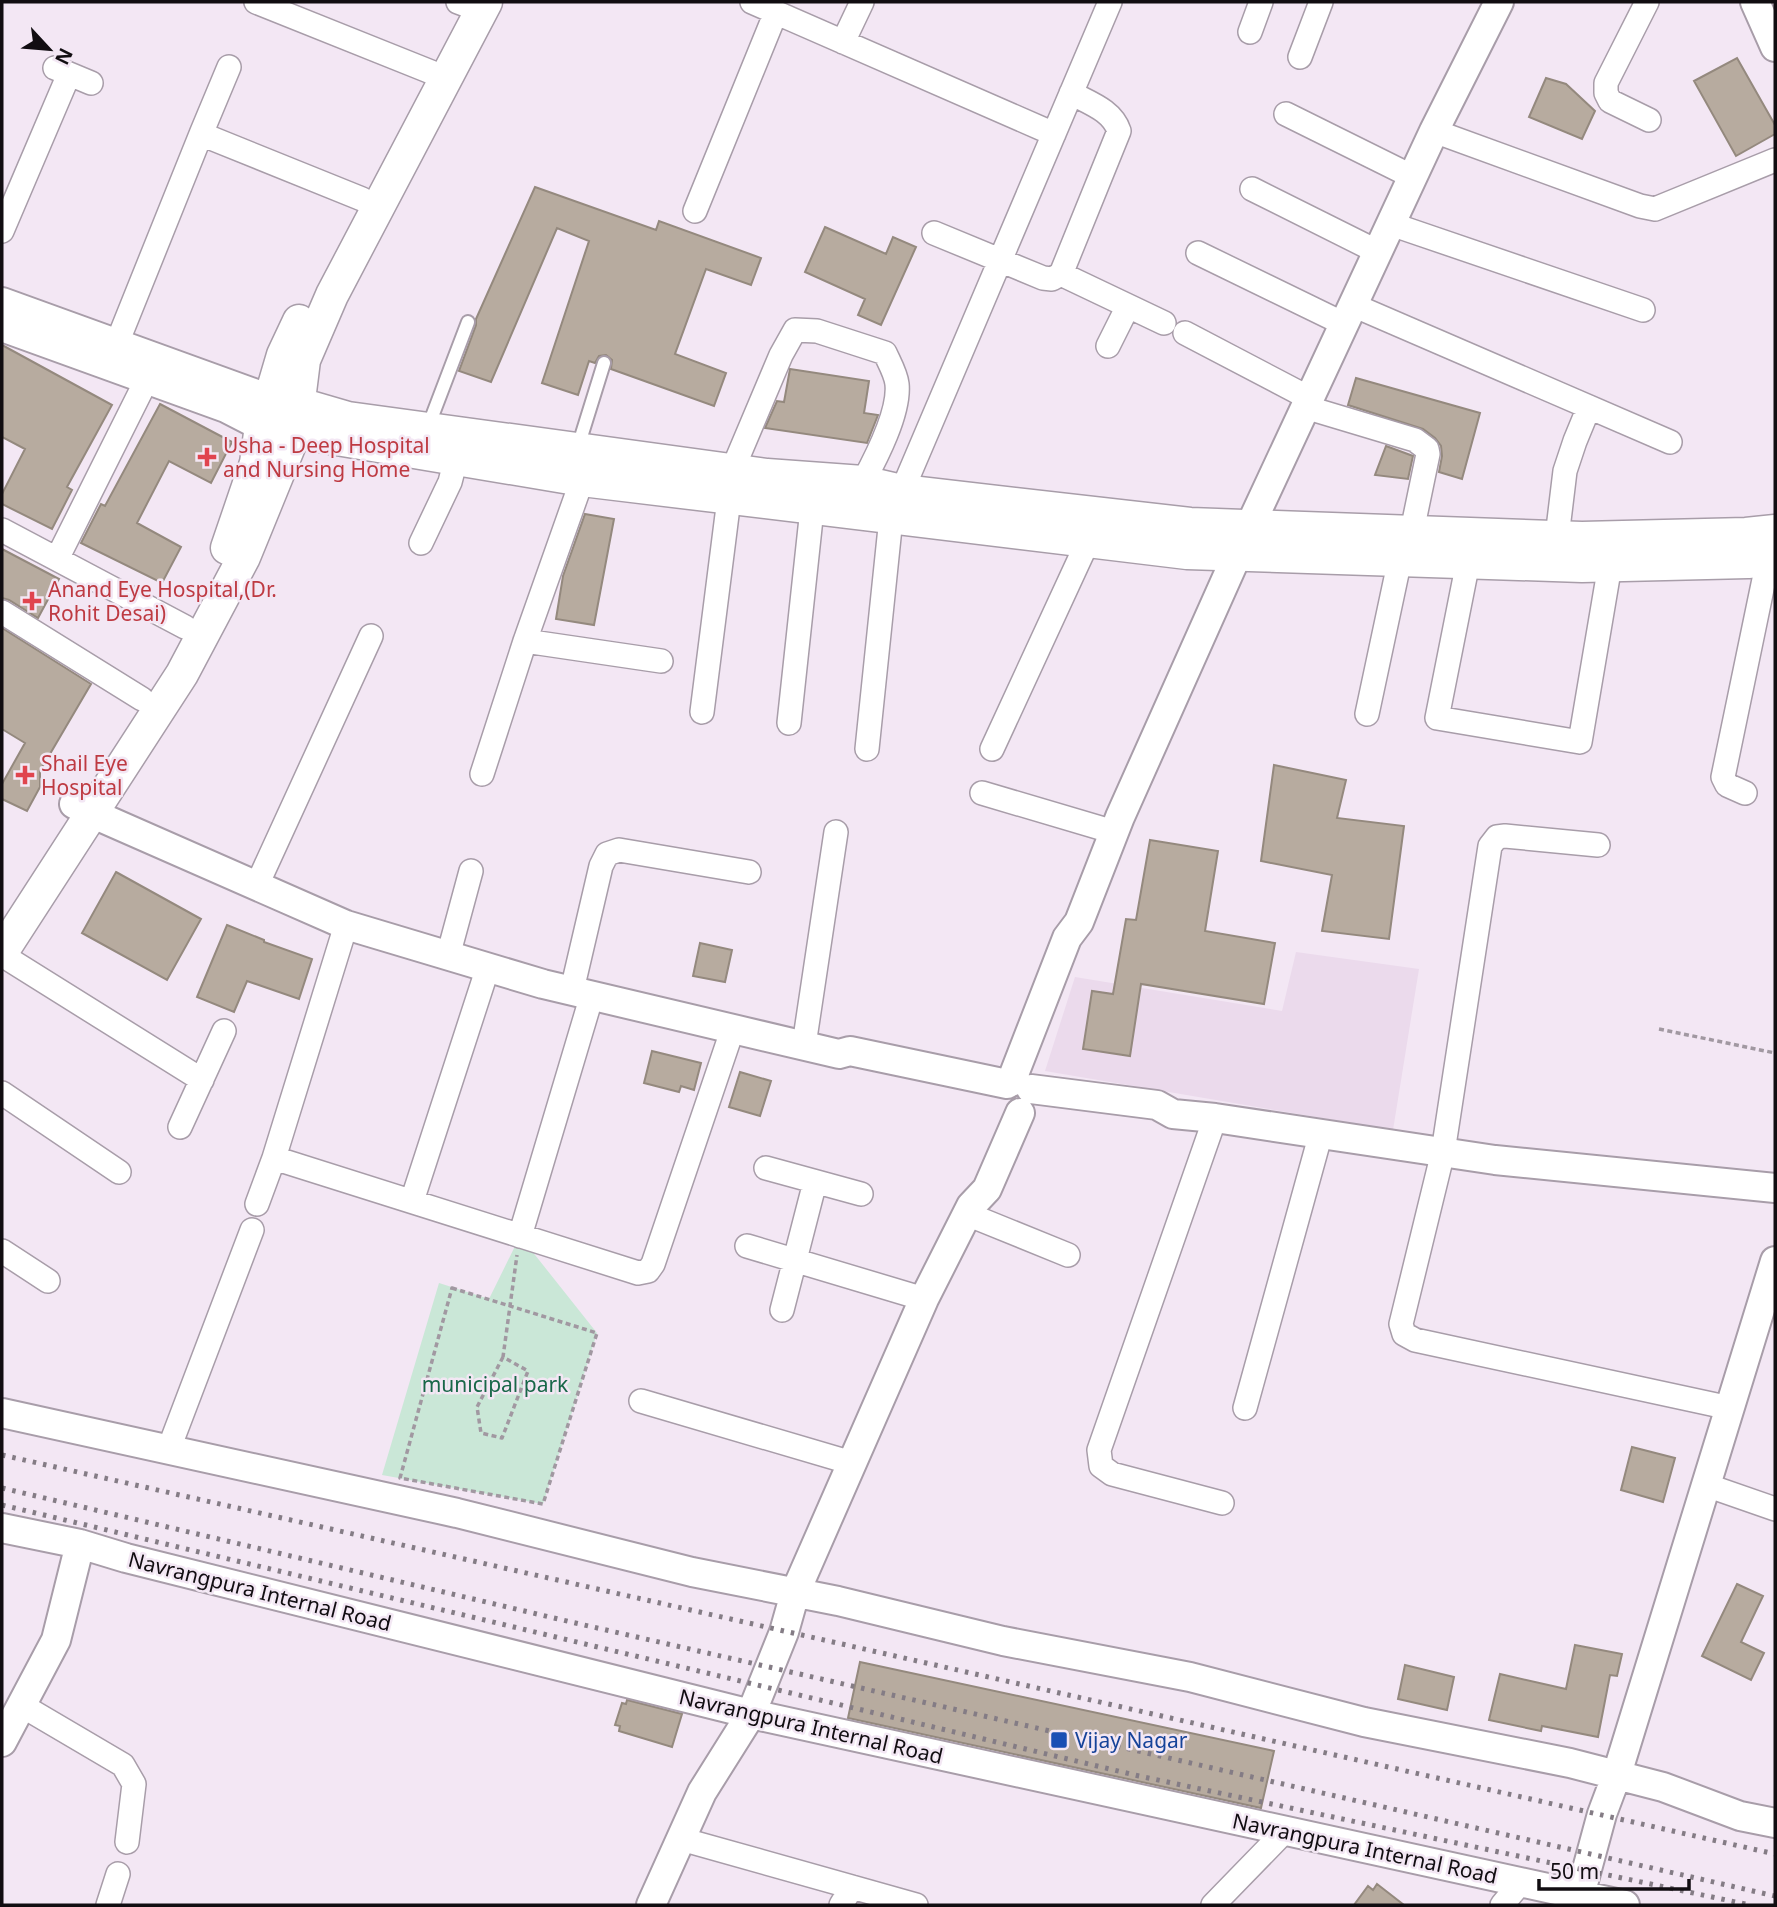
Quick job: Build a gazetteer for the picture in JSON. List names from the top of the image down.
{
  "streets": {
    "street": ["Navrangpura Internal Road"]
  },
  "parks": ["municipal park"],
  "places": {
    "health": ["Usha - Deep Hospital and Nursing Home", "Anand Eye Hospital,(Dr. Rohit Desai)", "Shail Eye Hospital"],
    "transit": ["Vijay Nagar"]
  },
  "scale_bar": "50 m",
  "north": "bottom right"
}
